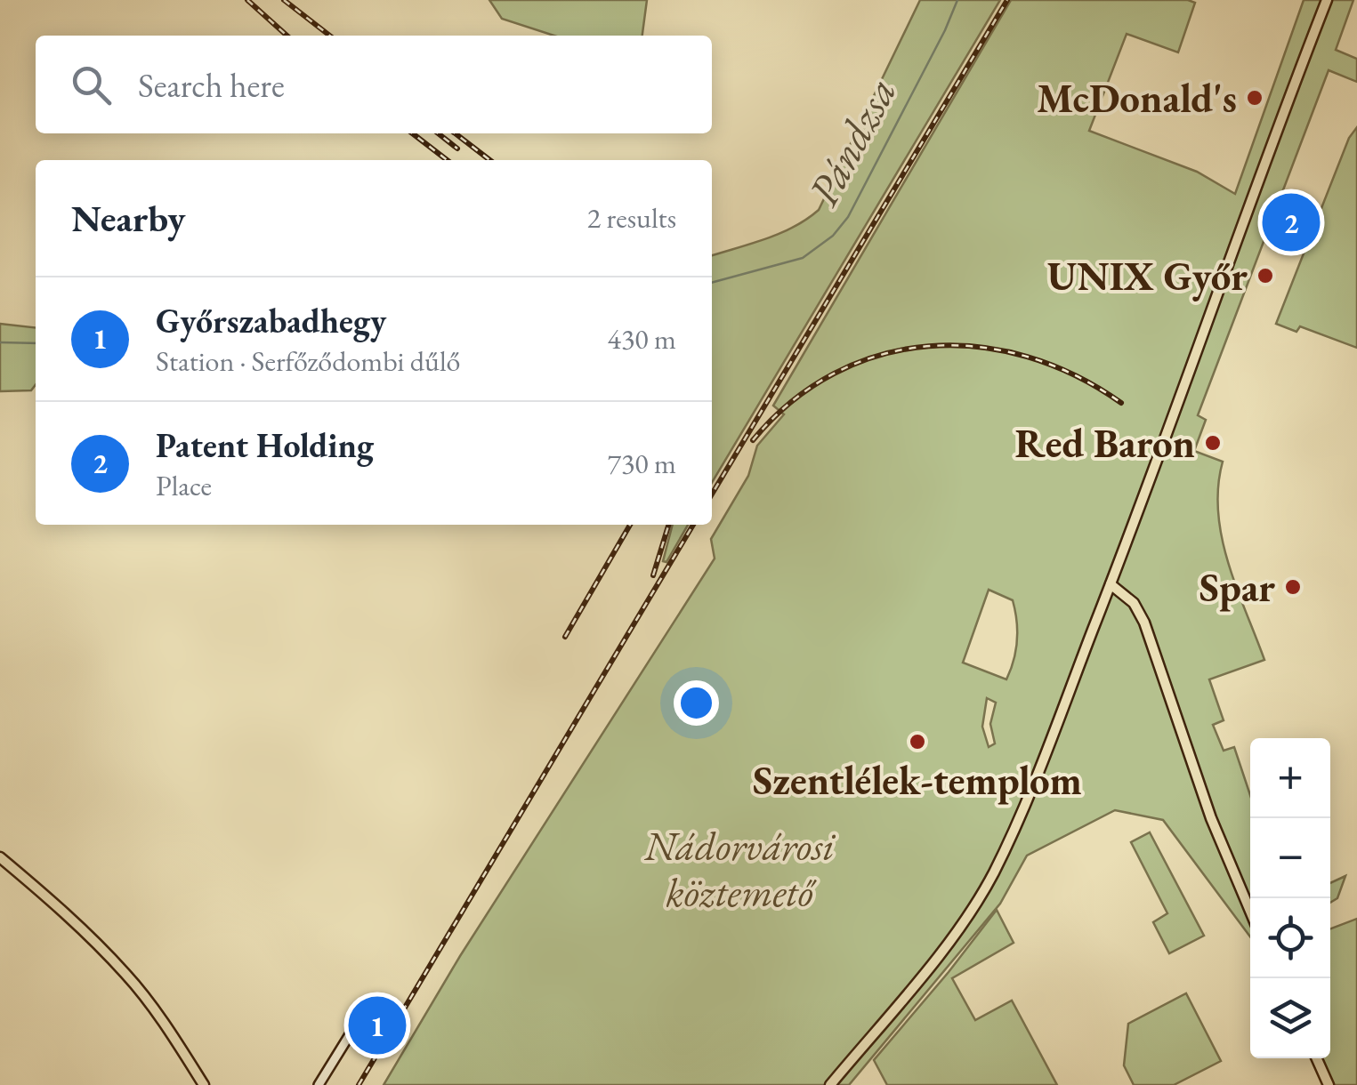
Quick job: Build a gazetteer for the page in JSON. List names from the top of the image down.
{
  "water": ["Pándzsa"],
  "parks": ["Nádorvárosi köztemető"],
  "places": [
    "McDonald's",
    "UNIX Győr",
    "Red Baron",
    "Spar",
    "Szentlélek-templom"
  ],
  "page": {
    "search": "Search here",
    "heading": ["Nearby", "2 results"],
    "pins": ["2", "1"],
    "list": [
      {
        "mark": "1",
        "name": "Győrszabadhegy",
        "note": "Station · Serfőződombi dűlő",
        "value": "430 m"
      },
      {
        "mark": "2",
        "name": "Patent Holding",
        "note": "Place",
        "value": "730 m"
      }
    ],
    "map_buttons": ["+", "−"]
  }
}
